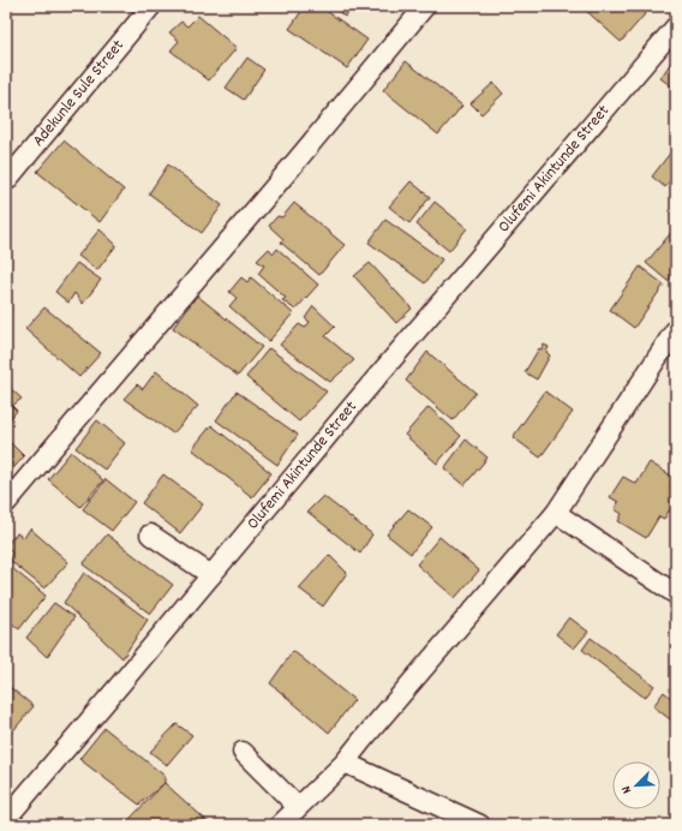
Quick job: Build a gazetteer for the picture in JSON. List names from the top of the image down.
{
  "streets": {
    "street": ["Adekunle Sule Street", "Olufemi Akintunde Street"]
  },
  "north": "bottom left"
}
